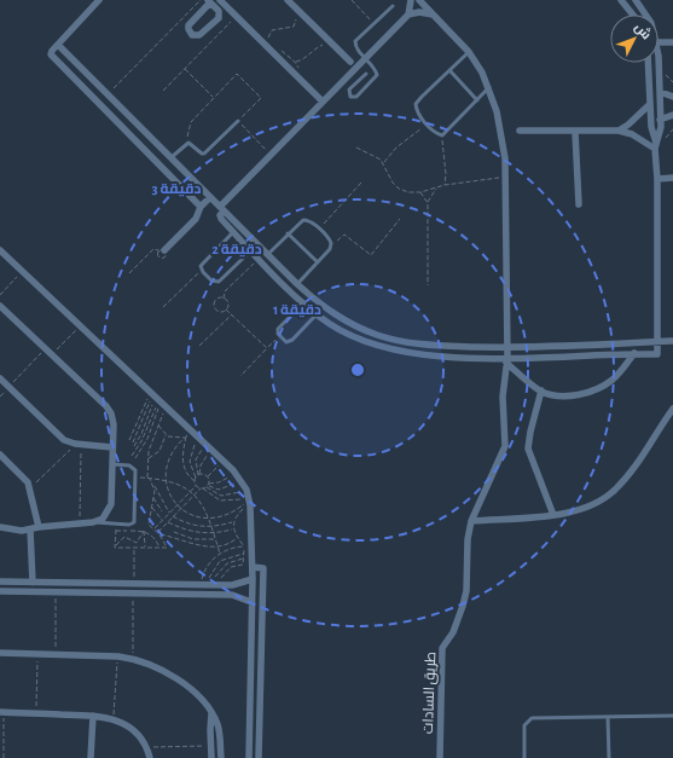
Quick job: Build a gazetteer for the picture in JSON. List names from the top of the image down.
{
  "streets": {
    "street": ["طريق السادات"]
  },
  "north": "top right",
  "rings": ["3 دقيقة", "2 دقيقة", "1 دقيقة"]
}
